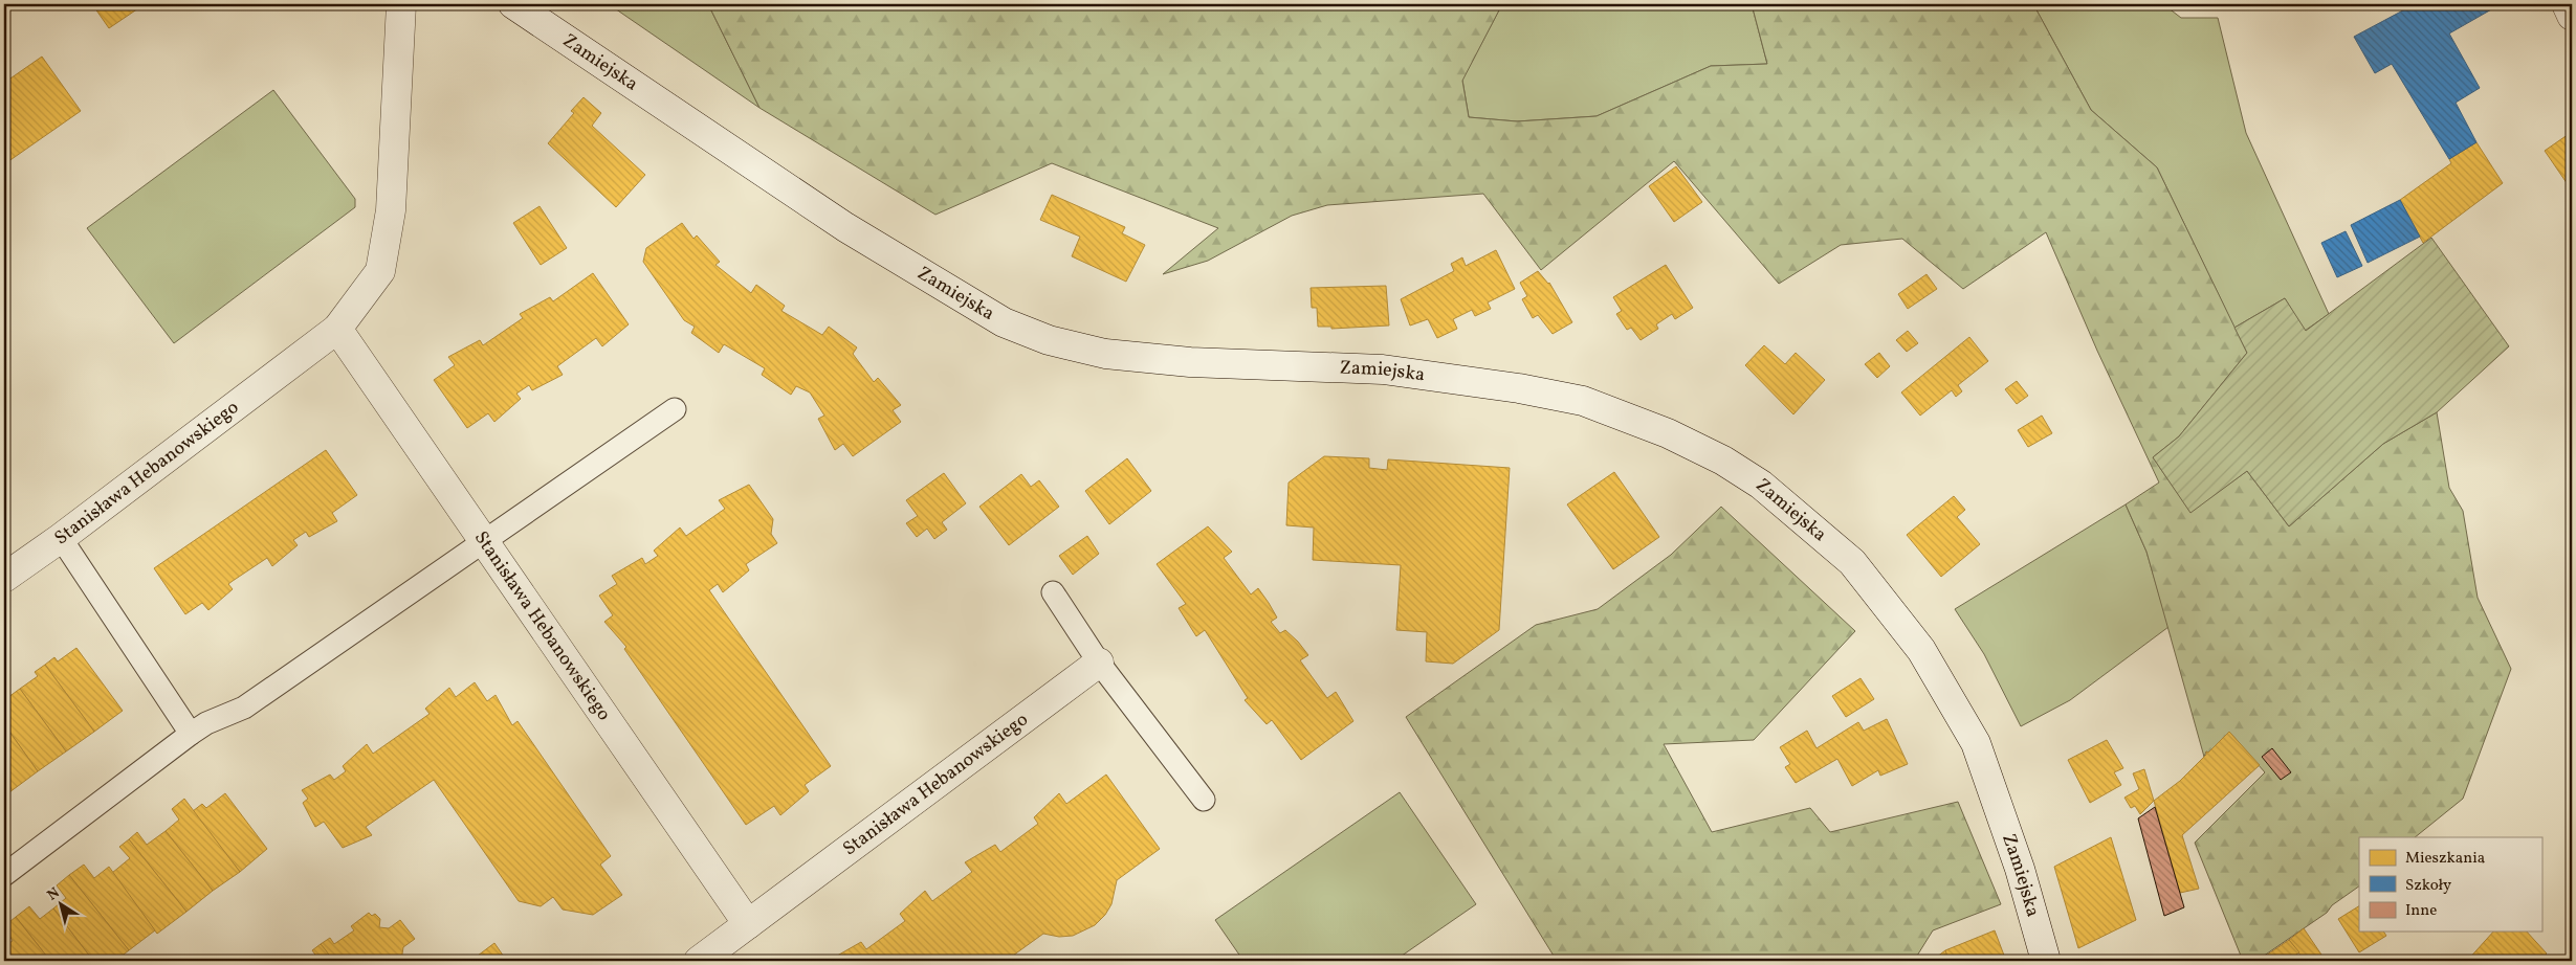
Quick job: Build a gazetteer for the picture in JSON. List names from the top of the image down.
{
  "streets": {
    "street": ["Zamiejska", "Stanisława Hebanowskiego"]
  },
  "legend": ["Mieszkania", "Szkoły", "Inne"],
  "north": "top left"
}
